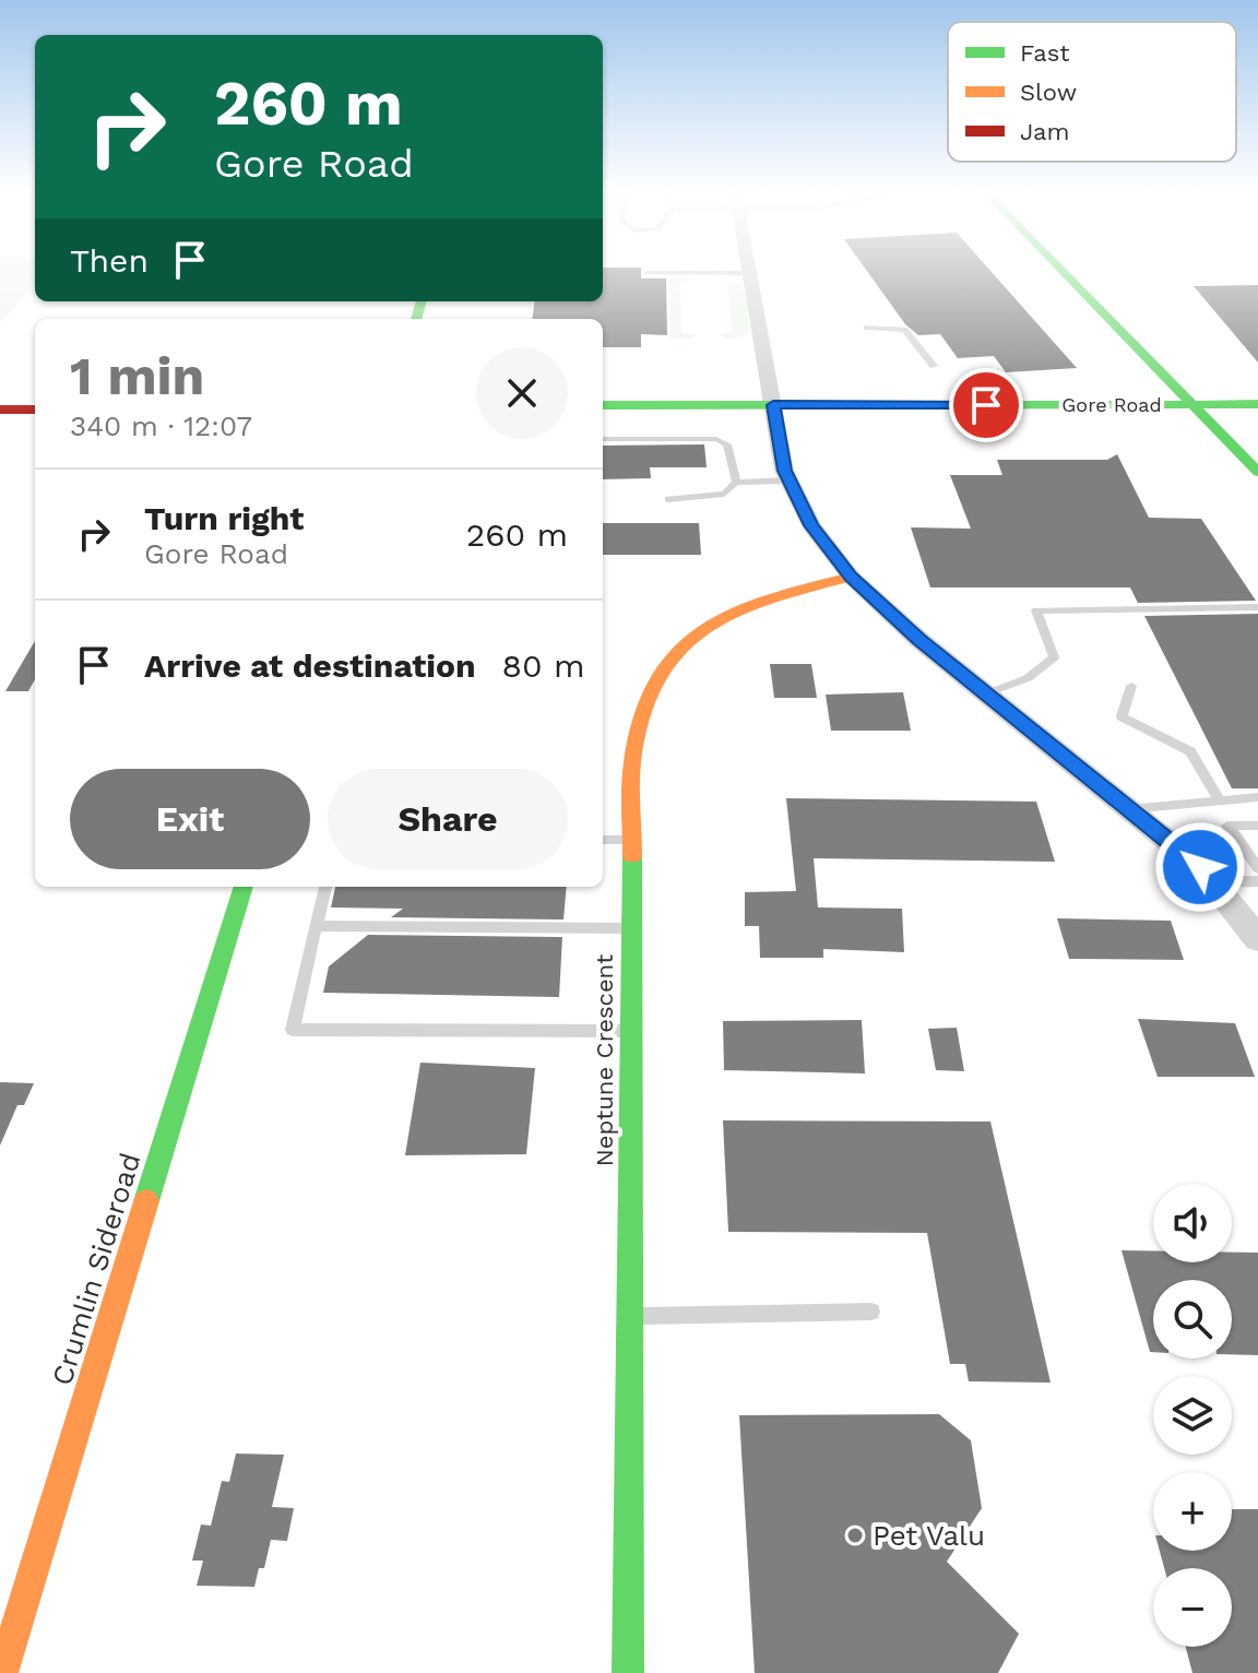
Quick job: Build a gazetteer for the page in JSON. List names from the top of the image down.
{
  "streets": {
    "main road": ["Gore Road", "Neptune Crescent", "Crumlin Sideroad"]
  },
  "places": ["Pet Valu"],
  "legend": ["Fast", "Slow", "Jam"],
  "page": {
    "turn": ["260 m", "Gore Road"],
    "then": "Then",
    "heading": ["1 min", "340 m · 12:07"],
    "list": [
      {
        "name": "Turn right",
        "note": "Gore Road",
        "value": "260 m"
      },
      {
        "name": "Arrive at destination",
        "value": "80 m"
      }
    ],
    "buttons": ["Exit", "Share"],
    "map_buttons": ["+", "−"]
  }
}
